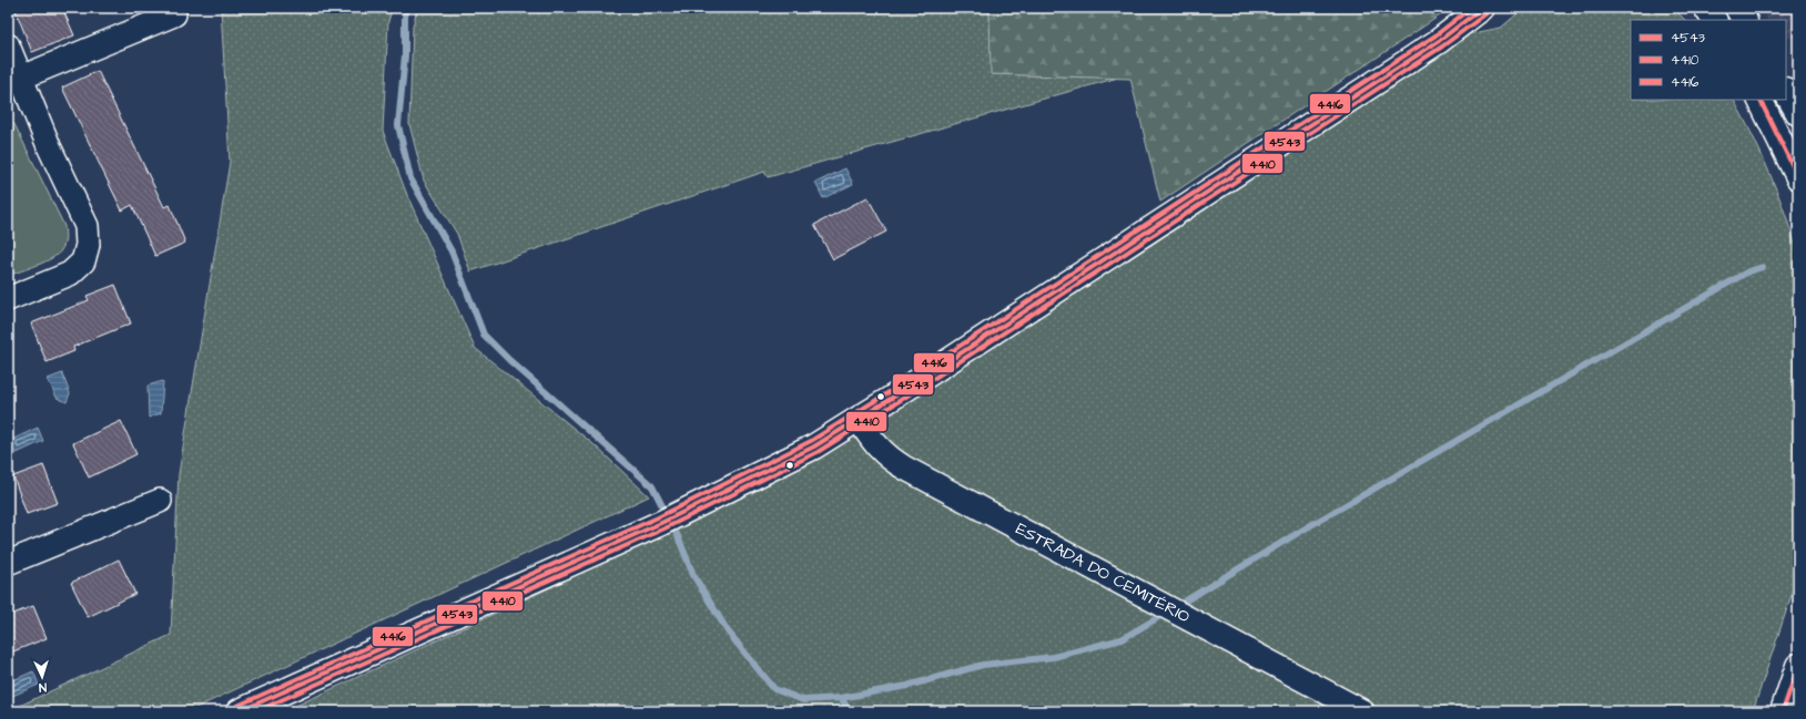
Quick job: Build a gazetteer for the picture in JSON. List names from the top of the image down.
{
  "streets": {
    "street": ["ESTRADA DO CEMITÉRIO"]
  },
  "lines": ["transit line 4543", "transit line 4416", "transit line 4410"],
  "legend": ["4543", "4410", "4416"],
  "north": "bottom"
}
